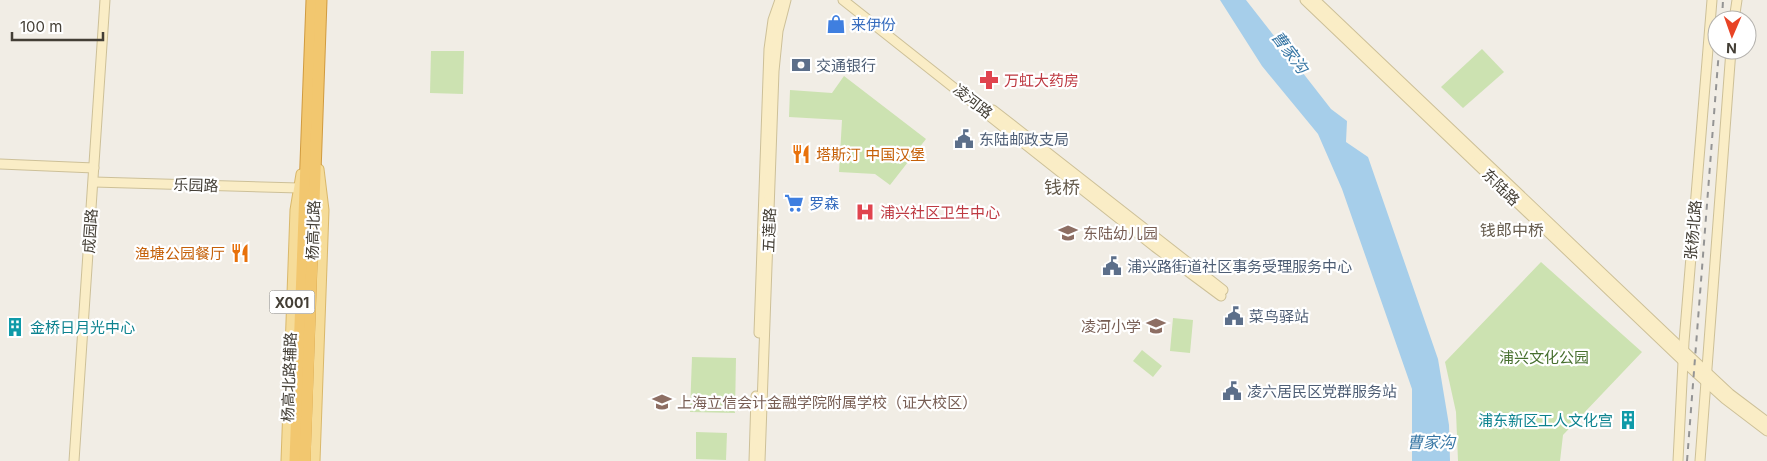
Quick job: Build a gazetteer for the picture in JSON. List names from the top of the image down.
{
  "streets": {
    "highway": ["杨高北路", "X001"],
    "main road": ["杨高北路辅路"],
    "street": [
      "凌河路",
      "乐园路",
      "东陆路",
      "五莲路",
      "张杨北路",
      "成园路"
    ]
  },
  "crossings": [
    ["乐园路", "成园路"],
    ["乐园路", "杨高北路辅路"],
    ["东陆路", "张杨北路"],
    ["杨高北路", "杨高北路辅路"]
  ],
  "districts": ["钱桥", "钱郎中桥"],
  "water": ["曹家沟"],
  "parks": ["浦兴文化公园"],
  "places": {
    "shop": ["来伊份"],
    "bank": ["交通银行"],
    "pharmacy": ["万虹大药房"],
    "public building": [
      "东陆邮政支局",
      "浦兴路街道社区事务受理服务中心",
      "菜鸟驿站",
      "凌六居民区党群服务站"
    ],
    "restaurant": ["塔斯汀 中国汉堡", "渔塘公园餐厅"],
    "supermarket": ["罗森"],
    "hospital": ["浦兴社区卫生中心"],
    "school or university": ["东陆幼儿园", "凌河小学", "上海立信会计金融学院附属学校（证大校区）"],
    "building": ["金桥日月光中心", "浦东新区工人文化宫"]
  },
  "scale_bar": "100 m",
  "north": "bottom"
}
